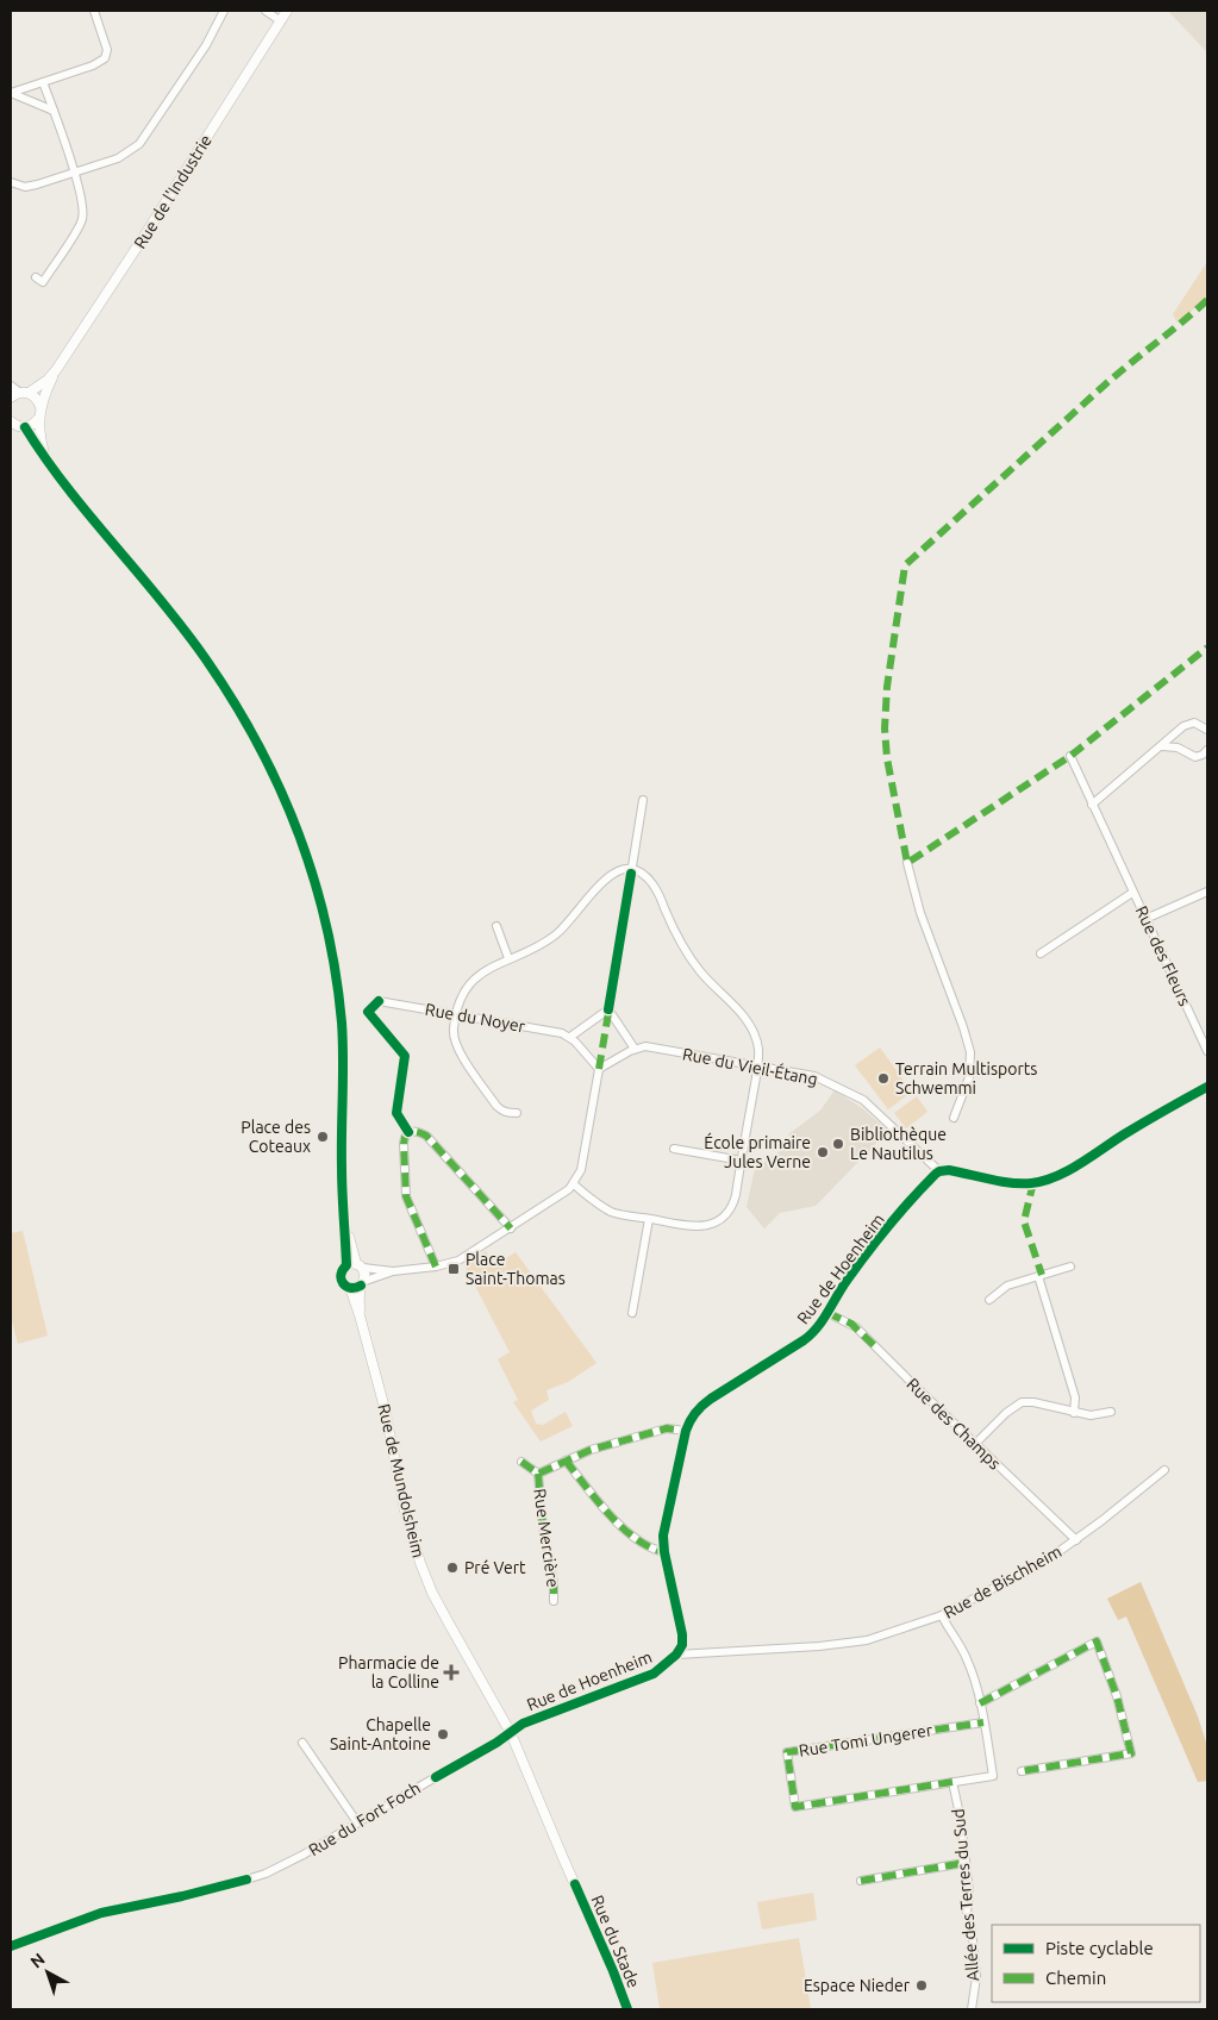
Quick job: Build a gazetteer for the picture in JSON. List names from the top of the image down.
{
  "streets": {
    "street": [
      "Rue de l'Industrie",
      "Rue des Fleurs",
      "Rue du Noyer",
      "Rue du Vieil-Étang",
      "Rue de Hoenheim",
      "Rue des Champs",
      "Rue de Mundolsheim",
      "Rue Mercière",
      "Rue de Bischheim",
      "Rue Tomi Ungerer",
      "Rue du Fort Foch",
      "Allée des Terres du Sud",
      "Rue du Stade"
    ]
  },
  "crossings": [
    ["Rue du Vieil-Étang", "Rue de Hoenheim"],
    ["Rue de Hoenheim", "Rue des Champs"],
    ["Rue de Hoenheim", "Rue de Mundolsheim"],
    ["Rue de Hoenheim", "Rue Mercière"],
    ["Rue de Hoenheim", "Rue de Bischheim"],
    ["Rue de Hoenheim", "Rue du Fort Foch"],
    ["Rue de Hoenheim", "Rue du Stade"],
    ["Rue des Champs", "Rue de Bischheim"],
    ["Rue de Mundolsheim", "Rue du Fort Foch"],
    ["Rue de Mundolsheim", "Rue du Stade"],
    ["Rue Tomi Ungerer", "Allée des Terres du Sud"],
    ["Rue du Fort Foch", "Rue du Stade"]
  ],
  "places": {
    "other": [
      "Terrain Multisports Schwemmi",
      "Place des Coteaux",
      "Bibliothèque Le Nautilus",
      "École primaire Jules Verne",
      "Pré Vert",
      "Chapelle Saint-Antoine",
      "Espace Nieder"
    ],
    "transit": ["Place Saint-Thomas"],
    "health": ["Pharmacie de la Colline"]
  },
  "legend": ["Piste cyclable", "Chemin"],
  "north": "top left"
}
